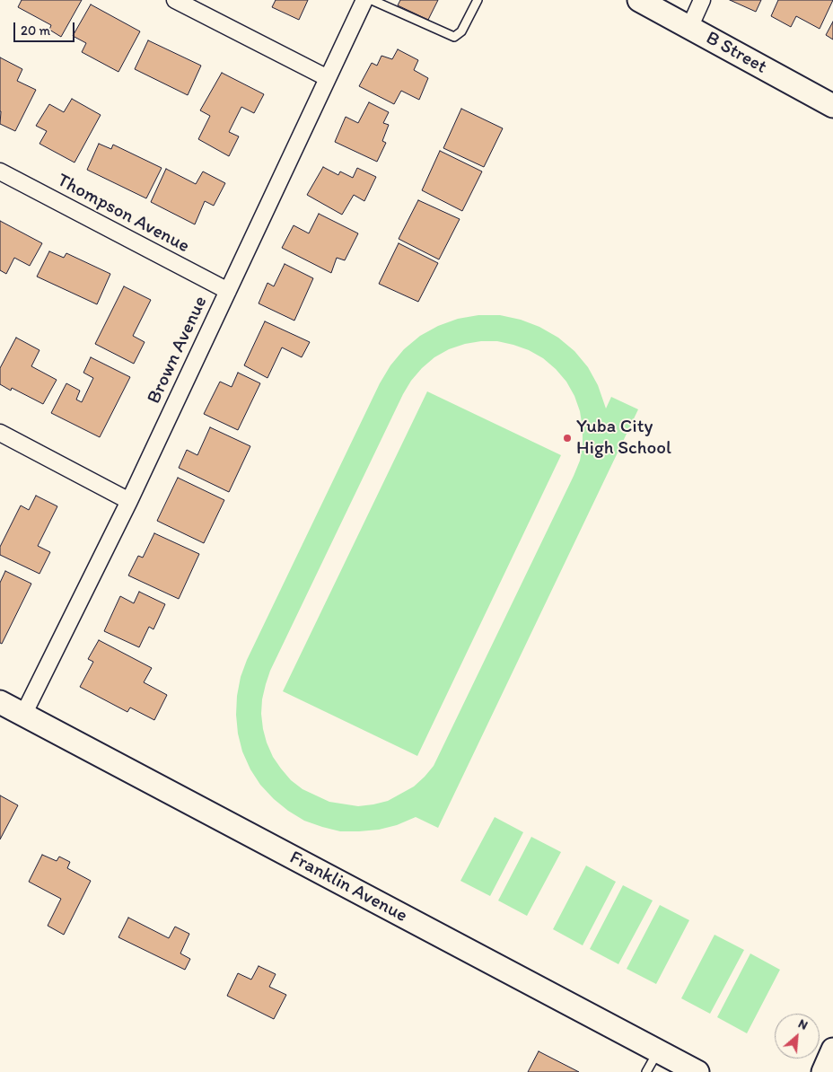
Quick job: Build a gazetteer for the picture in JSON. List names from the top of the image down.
{
  "streets": {
    "street": [
      "B Street",
      "Thompson Avenue",
      "Brown Avenue",
      "Franklin Avenue"
    ]
  },
  "crossings": [
    ["Thompson Avenue", "Brown Avenue"],
    ["Brown Avenue", "Franklin Avenue"]
  ],
  "places": ["Yuba City High School"],
  "scale_bar": "20 m",
  "north": "top right"
}
